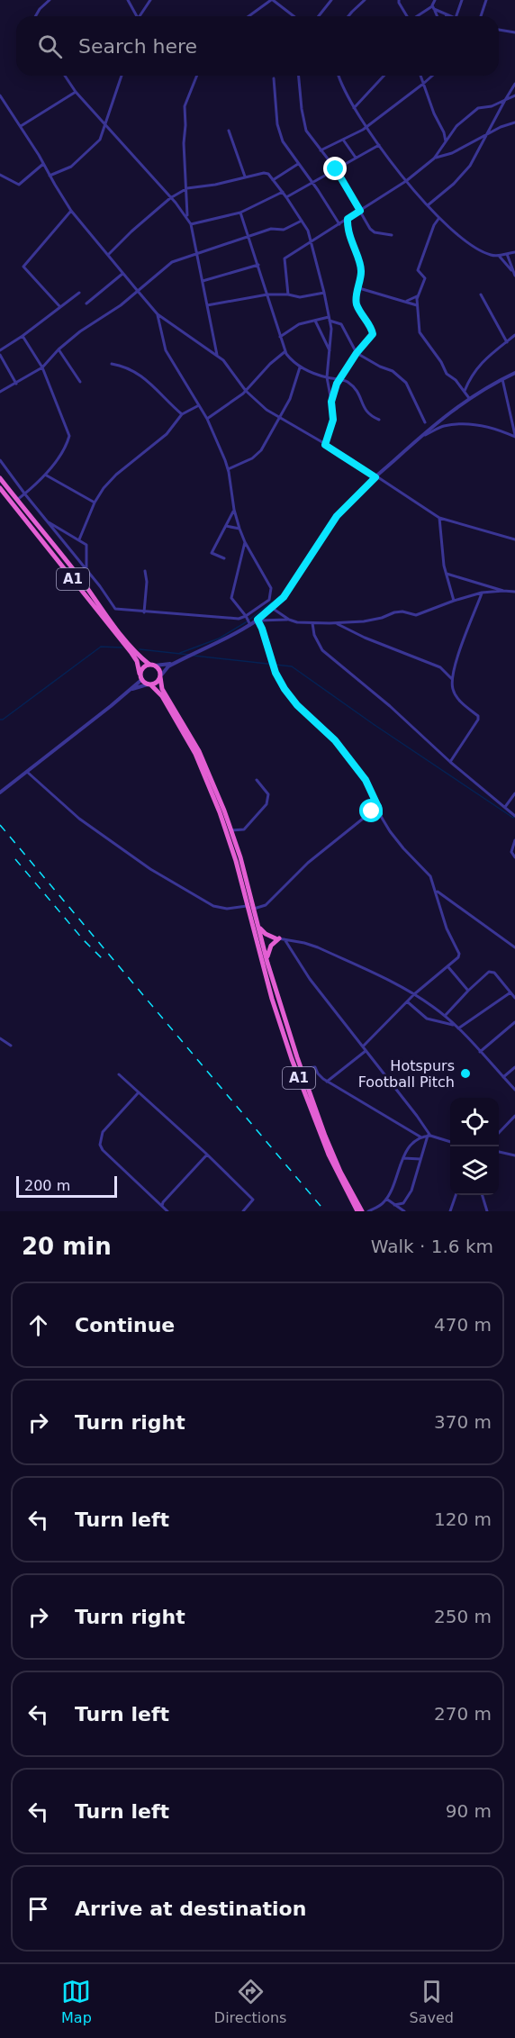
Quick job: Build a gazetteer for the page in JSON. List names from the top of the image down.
{
  "streets": {
    "highway": ["A1"]
  },
  "places": ["Hotspurs Football Pitch"],
  "scale_bar": "200 m",
  "page": {
    "search": "Search here",
    "scale": "200 m",
    "heading": ["20 min", "Walk · 1.6 km"],
    "list": [
      ["Continue", "470 m"],
      ["Turn right", "370 m"],
      ["Turn left", "120 m"],
      ["Turn right", "250 m"],
      ["Turn left", "270 m"],
      ["Turn left", "90 m"],
      "Arrive at destination"
    ],
    "nav": ["Map", "Directions", "Saved"]
  }
}
